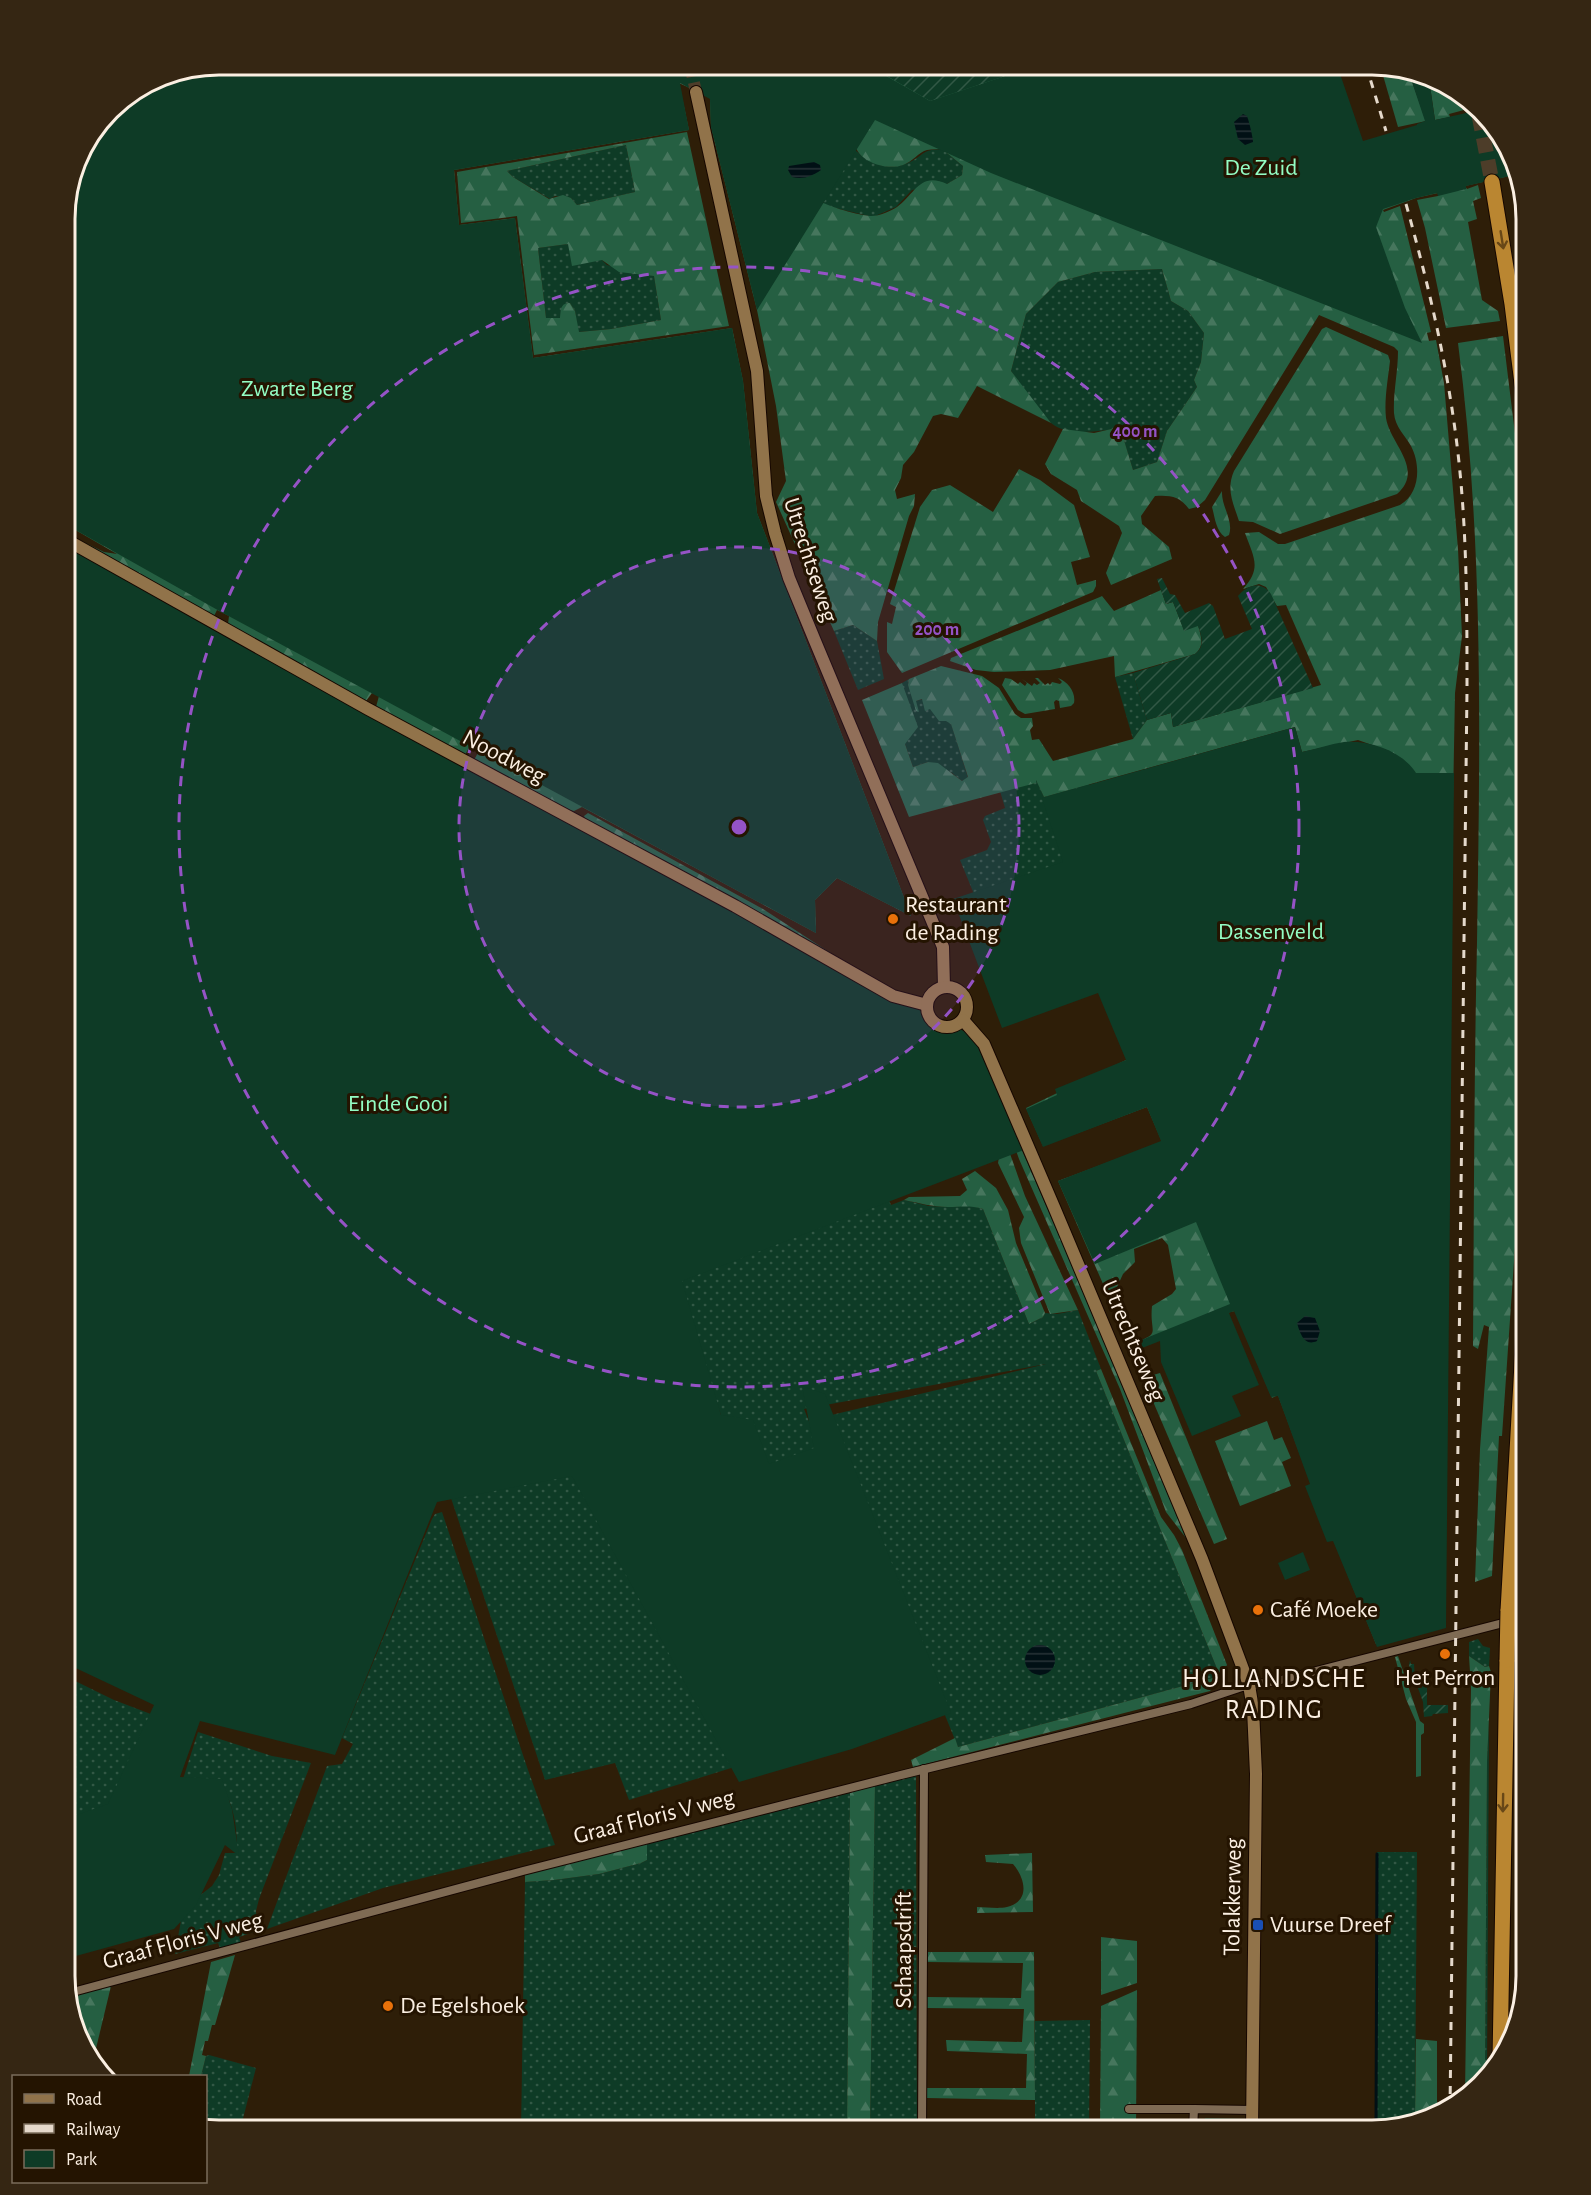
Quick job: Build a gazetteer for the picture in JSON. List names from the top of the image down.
{
  "streets": {
    "main road": ["Utrechtseweg", "Noodweg", "Tolakkerweg"],
    "street": ["Graaf Floris V weg", "Schaapsdrift"]
  },
  "crossings": [
    ["Utrechtseweg", "Noodweg"],
    ["Utrechtseweg", "Graaf Floris V weg"],
    ["Utrechtseweg", "Tolakkerweg"],
    ["Graaf Floris V weg", "Tolakkerweg"],
    ["Graaf Floris V weg", "Schaapsdrift"]
  ],
  "districts": ["HOLLANDSCHE RADING"],
  "parks": [
    "De Zuid",
    "Zwarte Berg",
    "Dassenveld",
    "Einde Gooi"
  ],
  "places": {
    "other": [
      "Restaurant de Rading",
      "Café Moeke",
      "Het Perron",
      "De Egelshoek"
    ],
    "transit": ["Vuurse Dreef"]
  },
  "legend": ["Road", "Railway", "Park"],
  "rings": ["400 m", "200 m"]
}
